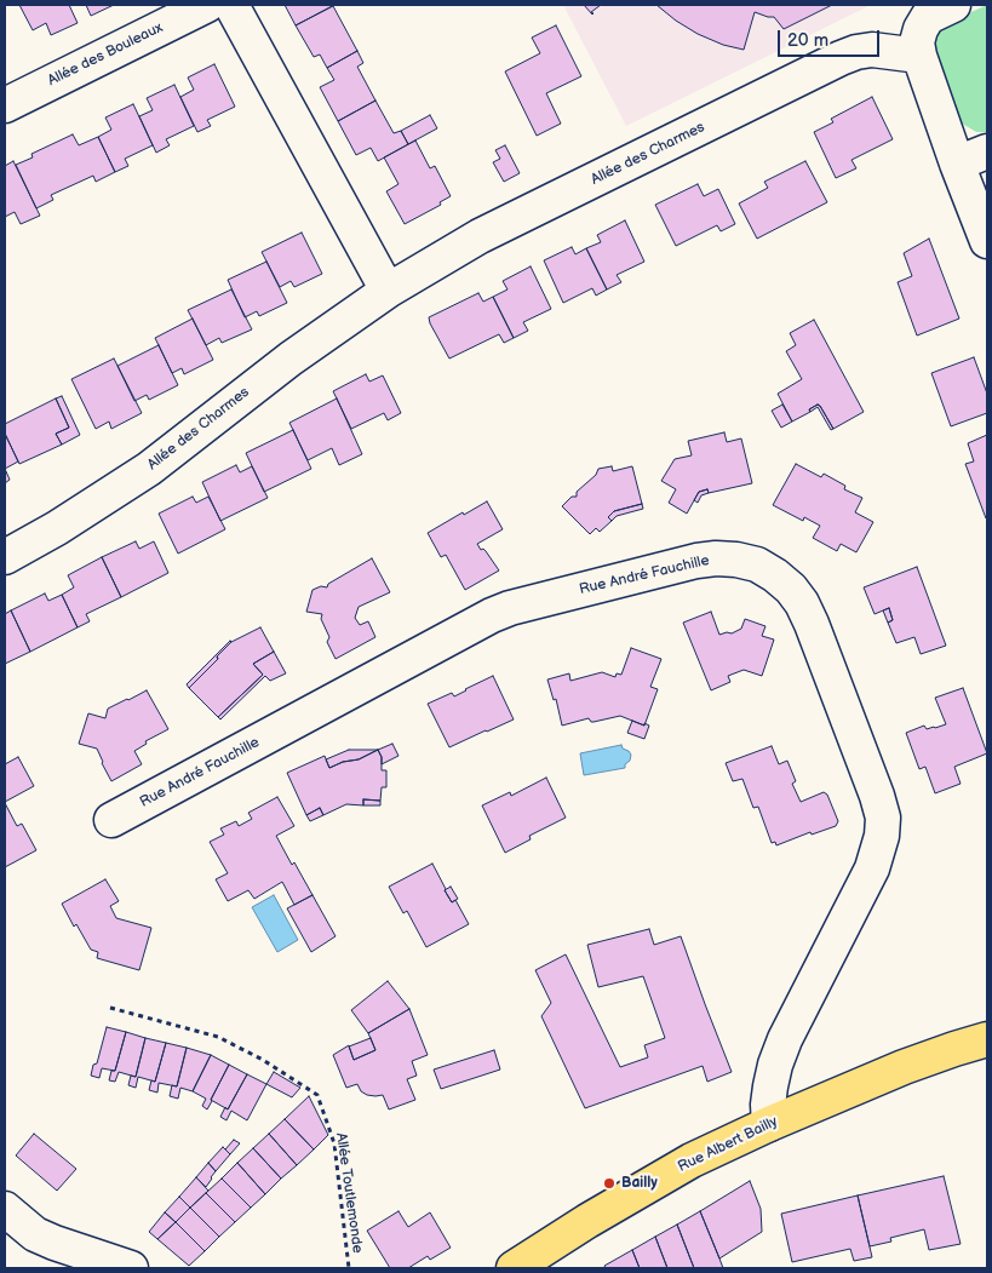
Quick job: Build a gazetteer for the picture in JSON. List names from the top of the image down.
{
  "streets": {
    "main road": ["Rue Albert Bailly"],
    "street": ["Allée des Bouleaux", "Allée des Charmes", "Rue André Fauchille"],
    "path": ["Allée Toutlemonde"]
  },
  "crossings": [
    ["Rue André Fauchille", "Rue Albert Bailly"]
  ],
  "places": ["Bailly"],
  "scale_bar": "20 m"
}
